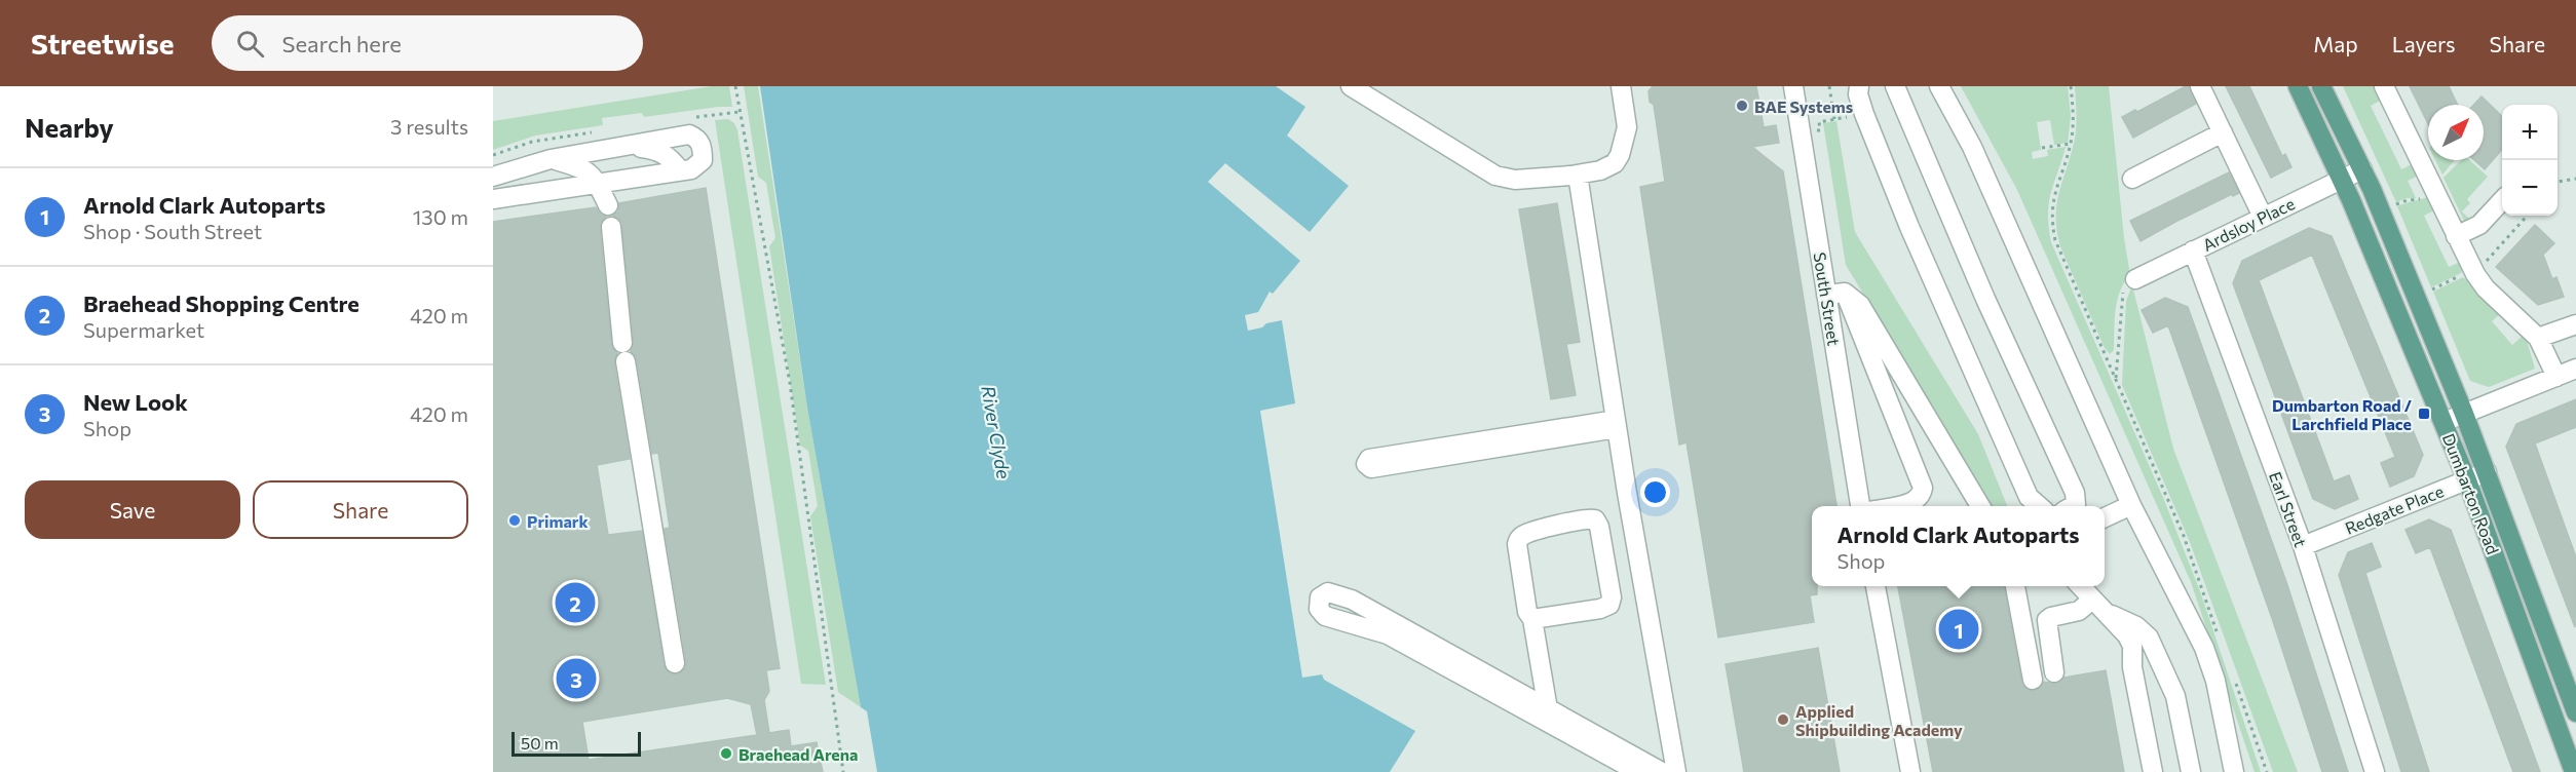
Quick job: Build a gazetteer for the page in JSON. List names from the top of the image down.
{
  "streets": {
    "main road": ["Dumbarton Road"],
    "street": [
      "Ardsloy Place",
      "South Street",
      "Earl Street",
      "Redgate Place"
    ]
  },
  "crossings": [
    ["Ardsloy Place", "Dumbarton Road"],
    ["Ardsloy Place", "Earl Street"],
    ["Dumbarton Road", "Redgate Place"],
    ["Earl Street", "Redgate Place"]
  ],
  "water": ["River Clyde"],
  "places": {
    "other": [
      "BAE Systems",
      "Primark",
      "Applied Shipbuilding Academy",
      "Braehead Arena"
    ],
    "transit": ["Dumbarton Road / Larchfield Place"]
  },
  "scale_bar": "50 m",
  "north": "top right",
  "page": {
    "header": "Streetwise",
    "search": "Search here",
    "nav": ["Map", "Layers", "Share"],
    "heading": ["Nearby", "3 results"],
    "map_buttons": ["+", "−"],
    "list": [
      {
        "mark": "1",
        "name": "Arnold Clark Autoparts",
        "note": "Shop · South Street",
        "value": "130 m"
      },
      {
        "mark": "2",
        "name": "Braehead Shopping Centre",
        "note": "Supermarket",
        "value": "420 m"
      },
      {
        "mark": "3",
        "name": "New Look",
        "note": "Shop",
        "value": "420 m"
      }
    ],
    "buttons": ["Save", "Share"],
    "popup": ["Arnold Clark Autoparts", "Shop"],
    "pins": ["2", "1", "3"],
    "scale": "50 m"
  }
}
